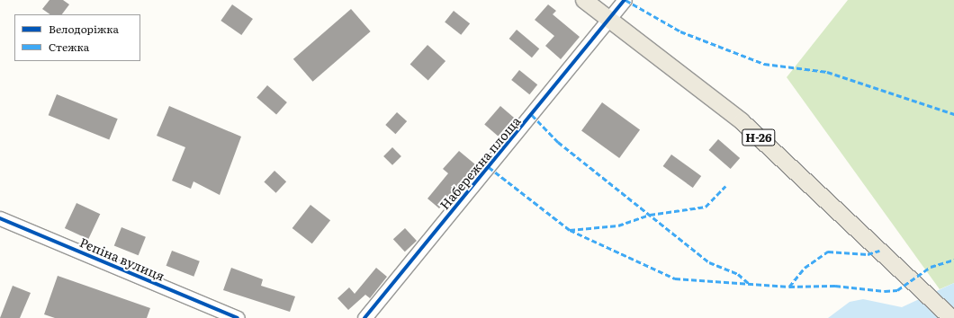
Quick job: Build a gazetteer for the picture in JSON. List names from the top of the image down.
{
  "streets": {
    "main road": ["Н-26"],
    "street": ["Набережна площа", "Рєпіна вулиця"]
  },
  "crossings": [
    ["Н-26", "Набережна площа"]
  ],
  "legend": ["Велодоріжка", "Стежка"]
}
